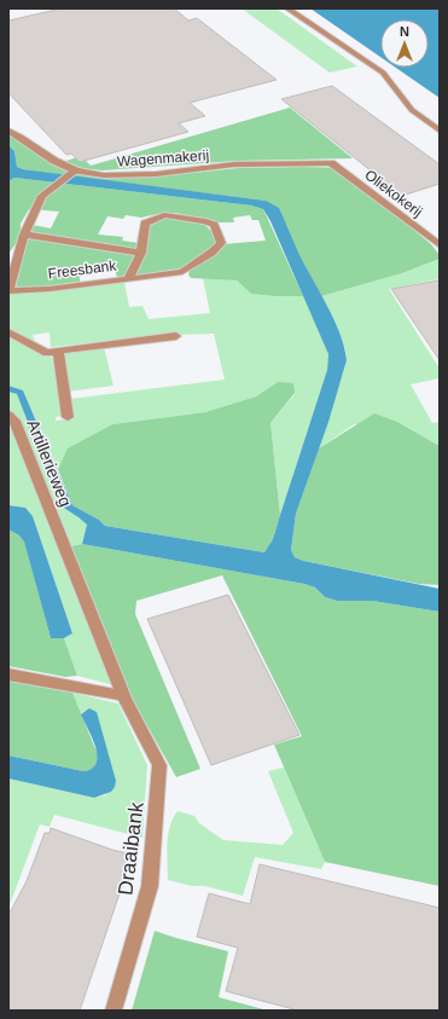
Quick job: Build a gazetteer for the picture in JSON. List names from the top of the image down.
{
  "streets": {
    "street": [
      "Wagenmakerij",
      "Oliekokerij",
      "Freesbank",
      "Artillerieweg",
      "Draaibank"
    ]
  },
  "crossings": [
    ["Wagenmakerij", "Oliekokerij"],
    ["Artillerieweg", "Draaibank"]
  ],
  "north": "top"
}
